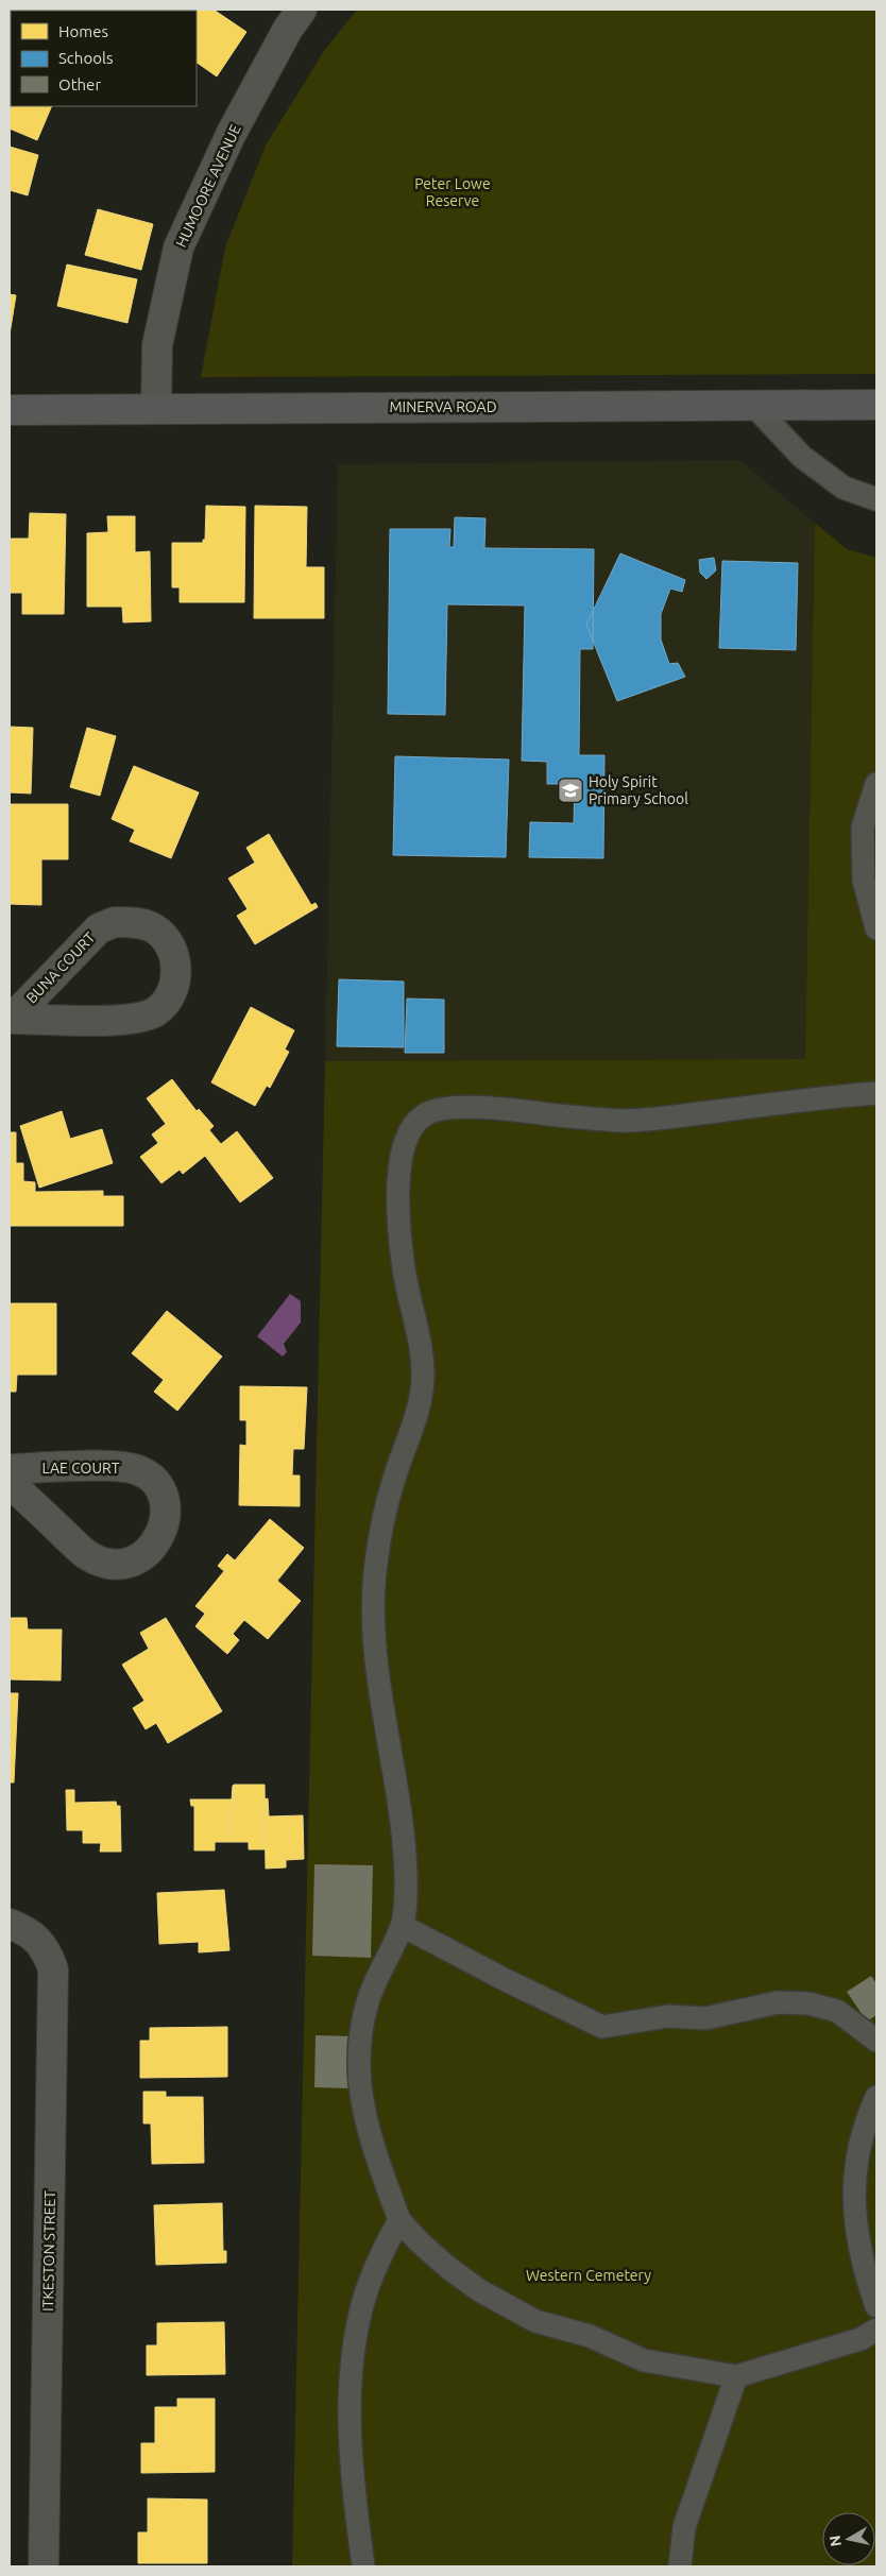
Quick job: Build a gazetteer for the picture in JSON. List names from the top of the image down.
{
  "streets": {
    "street": [
      "HUMOORE AVENUE",
      "MINERVA ROAD",
      "BUNA COURT",
      "LAE COURT",
      "ITKESTON STREET"
    ]
  },
  "crossings": [
    ["HUMOORE AVENUE", "MINERVA ROAD"]
  ],
  "parks": ["Peter Lowe Reserve", "Western Cemetery"],
  "places": {
    "school or university": ["Holy Spirit Primary School"]
  },
  "legend": ["Homes", "Schools", "Other"],
  "north": "left"
}
